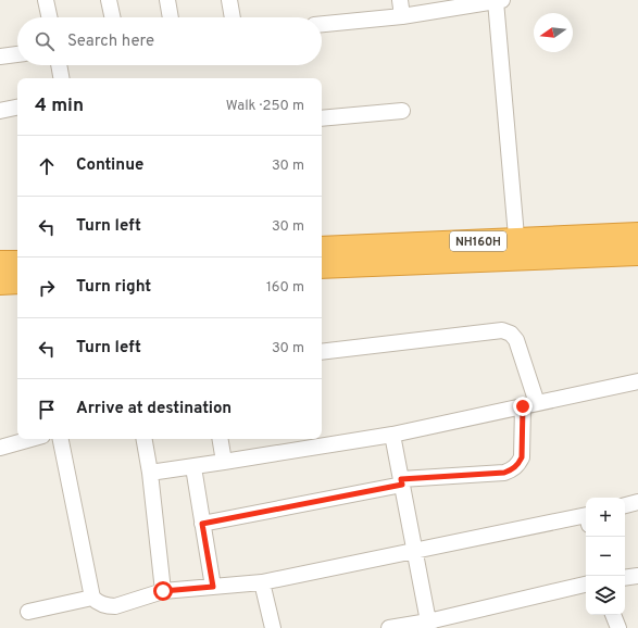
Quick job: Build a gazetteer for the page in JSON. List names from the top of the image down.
{
  "streets": {
    "highway": ["NH160H"]
  },
  "north": "left",
  "page": {
    "search": "Search here",
    "heading": ["4 min", "Walk · 250 m"],
    "list": [
      ["Continue", "30 m"],
      ["Turn left", "30 m"],
      ["Turn right", "160 m"],
      ["Turn left", "30 m"],
      "Arrive at destination"
    ],
    "map_buttons": ["+", "−"]
  }
}
